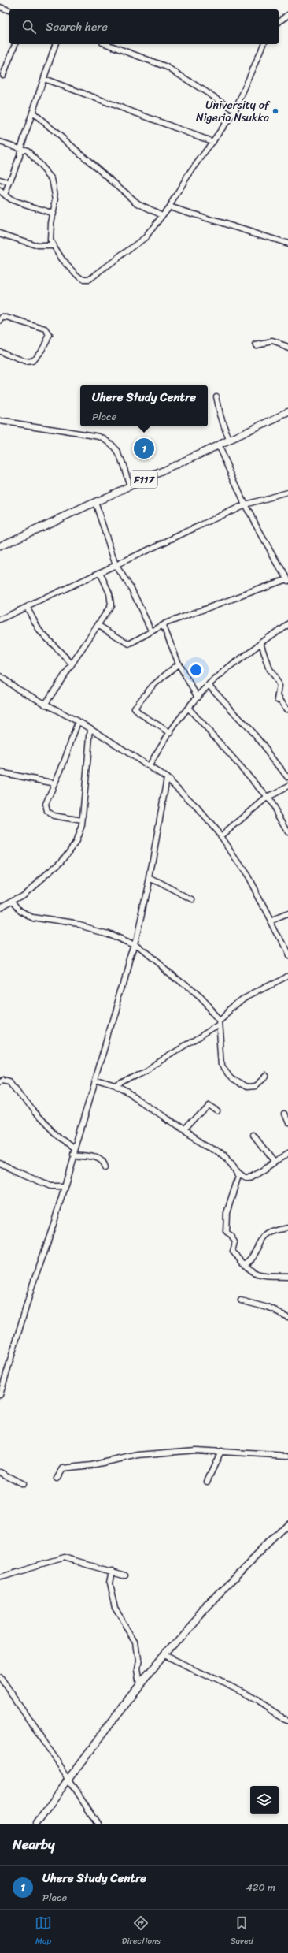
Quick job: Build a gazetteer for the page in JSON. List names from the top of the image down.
{
  "streets": {
    "main road": ["F117"]
  },
  "places": ["University of Nigeria Nsukka"],
  "page": {
    "search": "Search here",
    "popup": ["Uhere Study Centre", "Place"],
    "pins": "1",
    "heading": "Nearby",
    "list": [
      {
        "mark": "1",
        "name": "Uhere Study Centre",
        "note": "Place",
        "value": "420 m"
      }
    ],
    "nav": ["Map", "Directions", "Saved"]
  }
}
